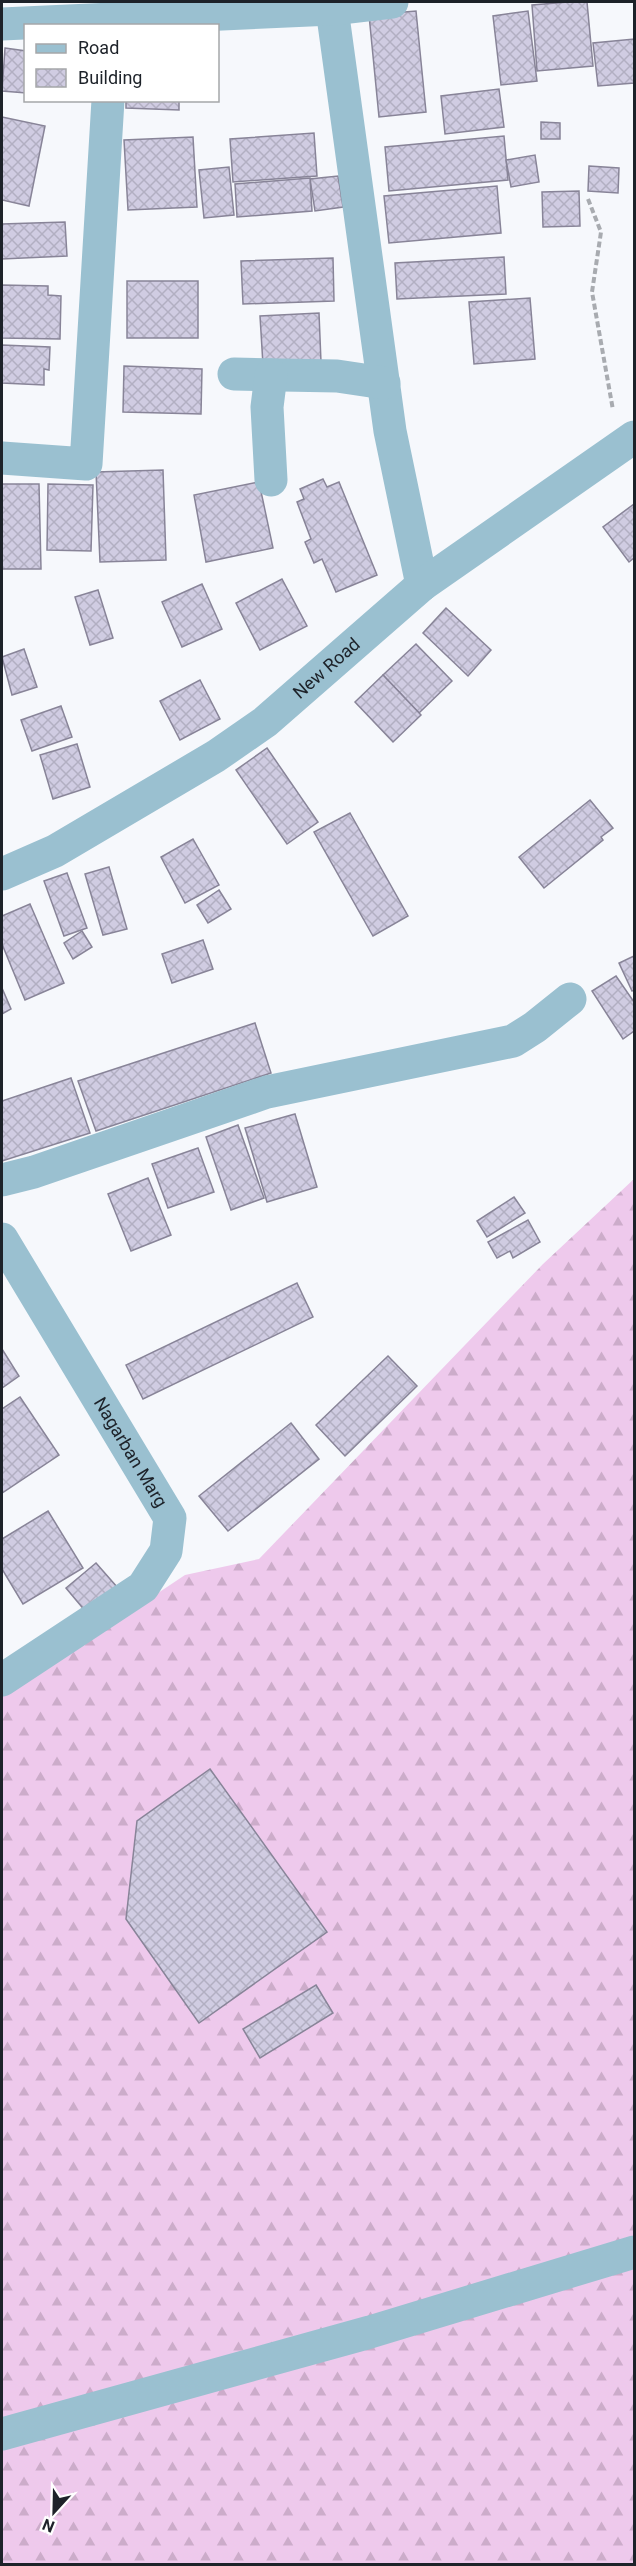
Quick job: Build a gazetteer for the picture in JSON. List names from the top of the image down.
{
  "streets": {
    "street": ["New Road", "Nagarban Marg"]
  },
  "legend": ["Road", "Building"],
  "north": "bottom"
}
